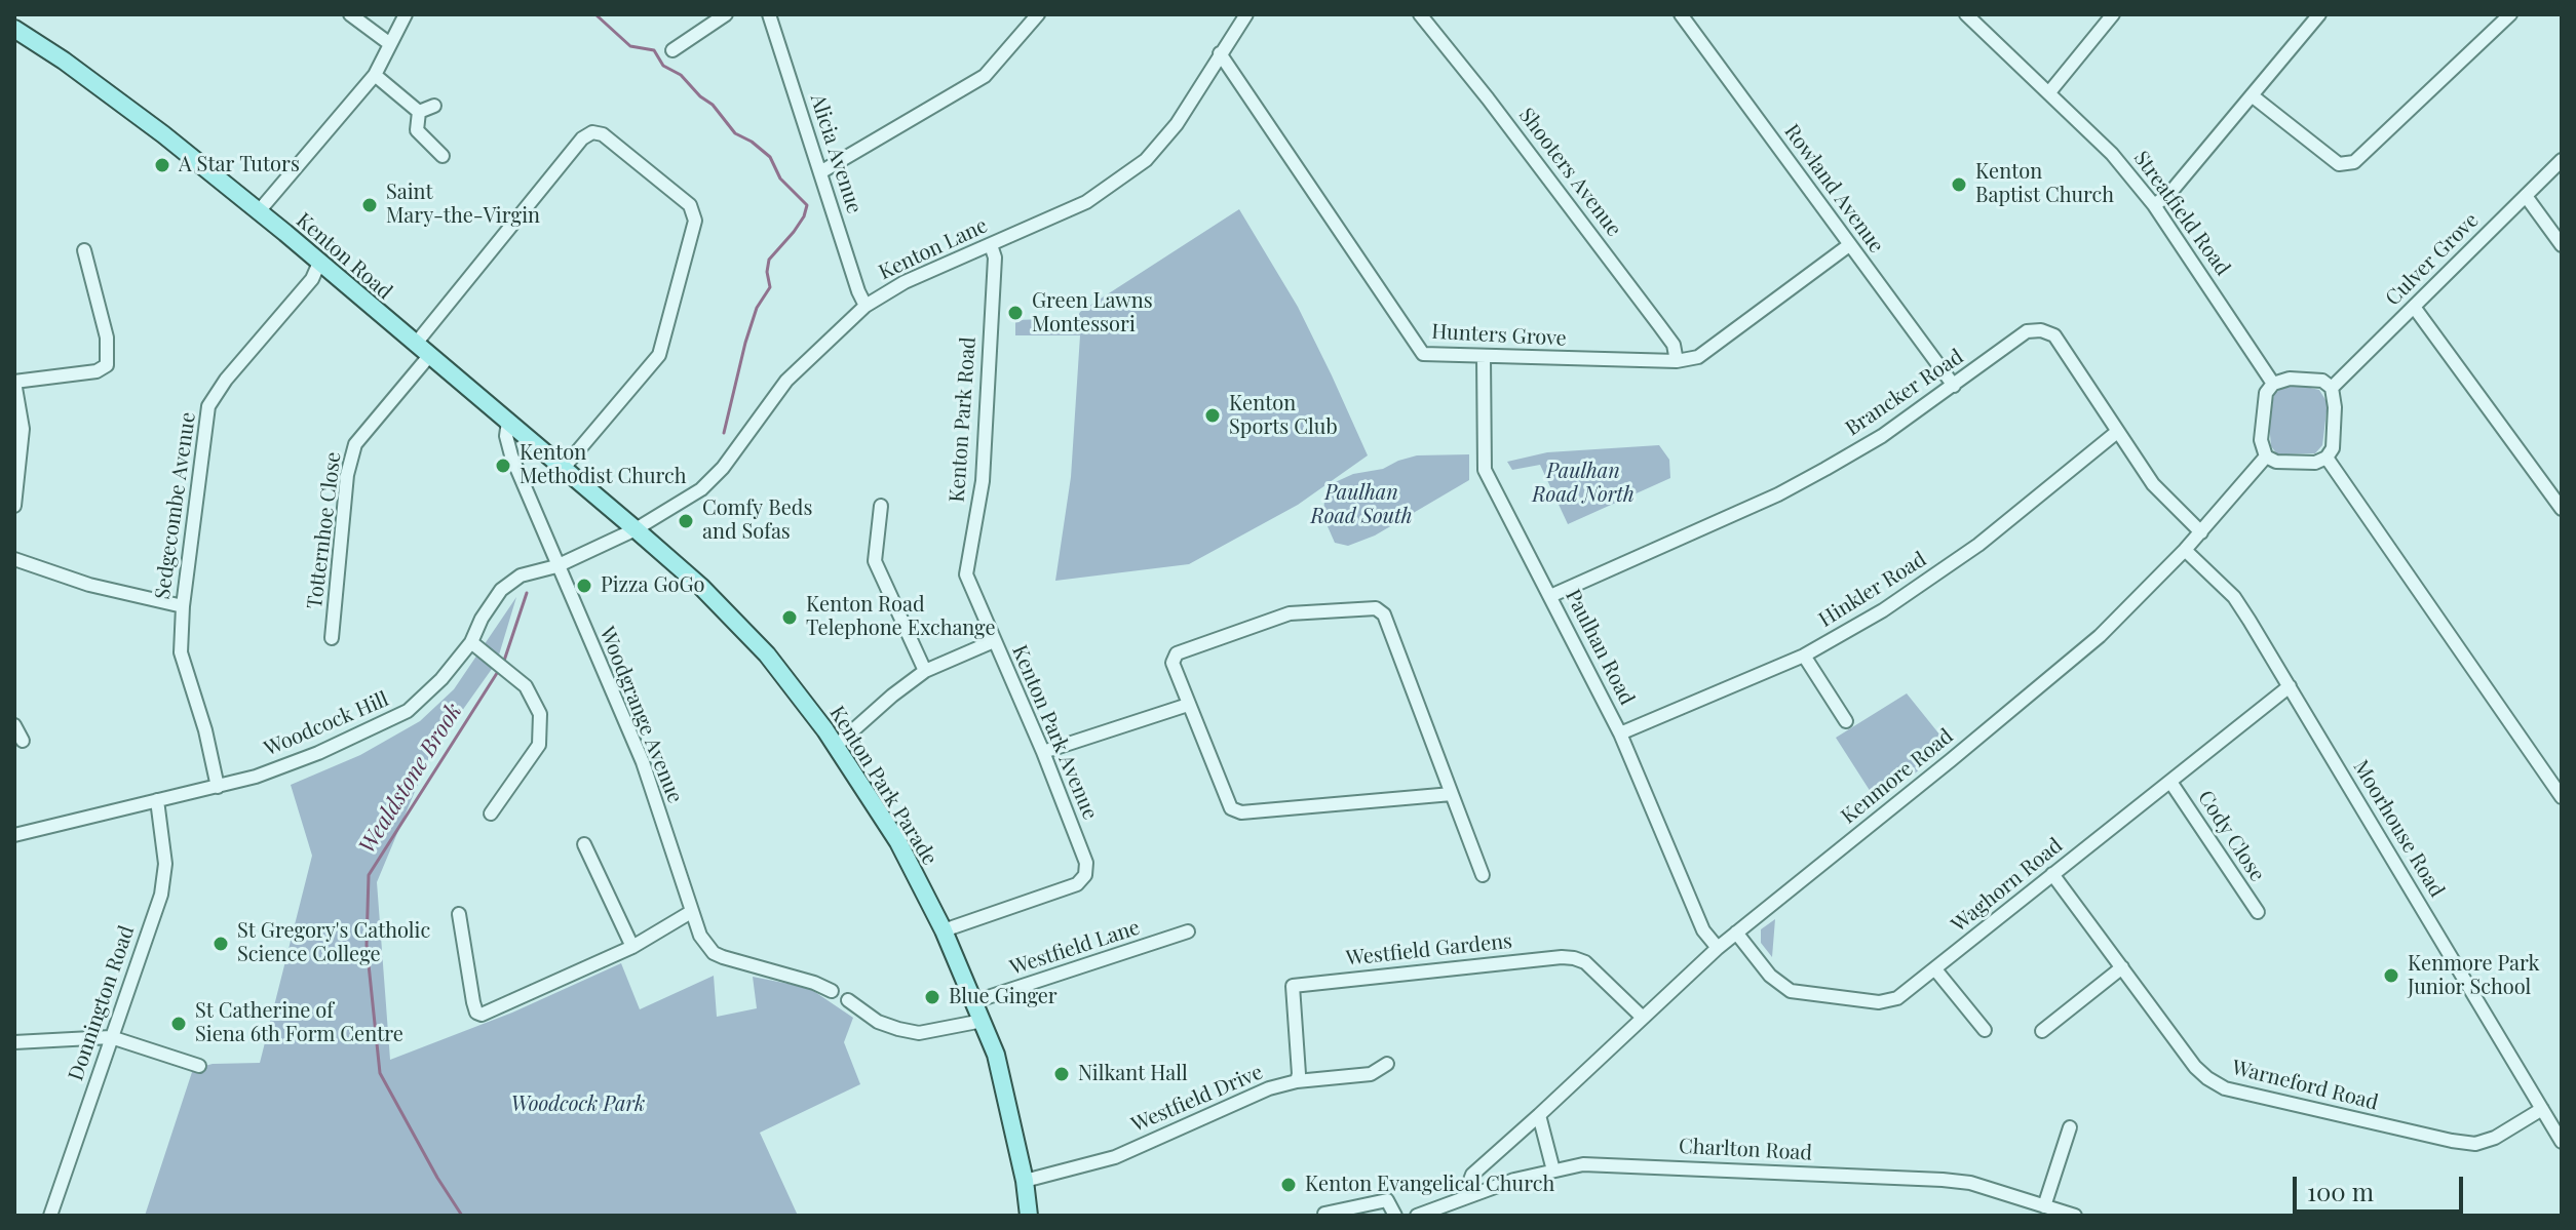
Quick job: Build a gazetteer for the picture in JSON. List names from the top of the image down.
{
  "streets": {
    "main road": ["Kenton Road", "Kenton Park Parade"],
    "street": [
      "Alicia Avenue",
      "Shooters Avenue",
      "Rowland Avenue",
      "Streatfield Road",
      "Kenton Lane",
      "Culver Grove",
      "Hunters Grove",
      "Brancker Road",
      "Kenton Park Road",
      "Sedgecombe Avenue",
      "Totternhoe Close",
      "Hinkler Road",
      "Paulhan Road",
      "Woodgrange Avenue",
      "Woodcock Hill",
      "Kenton Park Avenue",
      "Kenmore Road",
      "Moorhouse Road",
      "Cody Close",
      "Waghorn Road",
      "Westfield Lane",
      "Westfield Gardens",
      "Donnington Road",
      "Warneford Road",
      "Westfield Drive",
      "Charlton Road"
    ]
  },
  "crossings": [
    ["Alicia Avenue", "Kenton Lane"],
    ["Shooters Avenue", "Hunters Grove"],
    ["Rowland Avenue", "Hunters Grove"],
    ["Rowland Avenue", "Brancker Road"],
    ["Streatfield Road", "Culver Grove"],
    ["Streatfield Road", "Kenmore Road"],
    ["Kenton Lane", "Kenton Road"],
    ["Kenton Lane", "Hunters Grove"],
    ["Kenton Lane", "Kenton Park Road"],
    ["Kenton Lane", "Woodcock Hill"],
    ["Kenton Lane", "Kenton Park Parade"],
    ["Kenton Road", "Sedgecombe Avenue"],
    ["Kenton Road", "Totternhoe Close"],
    ["Kenton Road", "Woodgrange Avenue"],
    ["Kenton Road", "Woodcock Hill"],
    ["Kenton Road", "Kenton Park Parade"],
    ["Culver Grove", "Kenmore Road"],
    ["Hunters Grove", "Paulhan Road"],
    ["Brancker Road", "Hinkler Road"],
    ["Brancker Road", "Paulhan Road"],
    ["Brancker Road", "Kenmore Road"],
    ["Kenton Park Road", "Kenton Park Avenue"],
    ["Sedgecombe Avenue", "Woodcock Hill"],
    ["Hinkler Road", "Paulhan Road"],
    ["Paulhan Road", "Kenmore Road"],
    ["Woodgrange Avenue", "Woodcock Hill"],
    ["Woodcock Hill", "Kenton Park Parade"],
    ["Woodcock Hill", "Donnington Road"],
    ["Kenton Park Avenue", "Kenton Park Parade"],
    ["Kenmore Road", "Moorhouse Road"],
    ["Kenmore Road", "Waghorn Road"],
    ["Kenmore Road", "Westfield Gardens"],
    ["Kenmore Road", "Charlton Road"],
    ["Kenton Park Parade", "Westfield Lane"],
    ["Kenton Park Parade", "Westfield Drive"],
    ["Moorhouse Road", "Waghorn Road"],
    ["Moorhouse Road", "Warneford Road"],
    ["Cody Close", "Waghorn Road"],
    ["Waghorn Road", "Warneford Road"],
    ["Westfield Gardens", "Westfield Drive"]
  ],
  "water": ["Wealdstone Brook"],
  "parks": ["Paulhan Road North", "Paulhan Road South", "Woodcock Park"],
  "places": [
    "A Star Tutors",
    "Kenton Baptist Church",
    "Saint Mary-the-Virgin",
    "Green Lawns Montessori",
    "Kenton Sports Club",
    "Kenton Methodist Church",
    "Comfy Beds and Sofas",
    "Pizza GoGo",
    "Kenton Road Telephone Exchange",
    "St Gregory's Catholic Science College",
    "Kenmore Park Junior School",
    "Blue Ginger",
    "St Catherine of Siena 6th Form Centre",
    "Nilkant Hall",
    "Kenton Evangelical Church"
  ],
  "scale_bar": "100 m"
}
